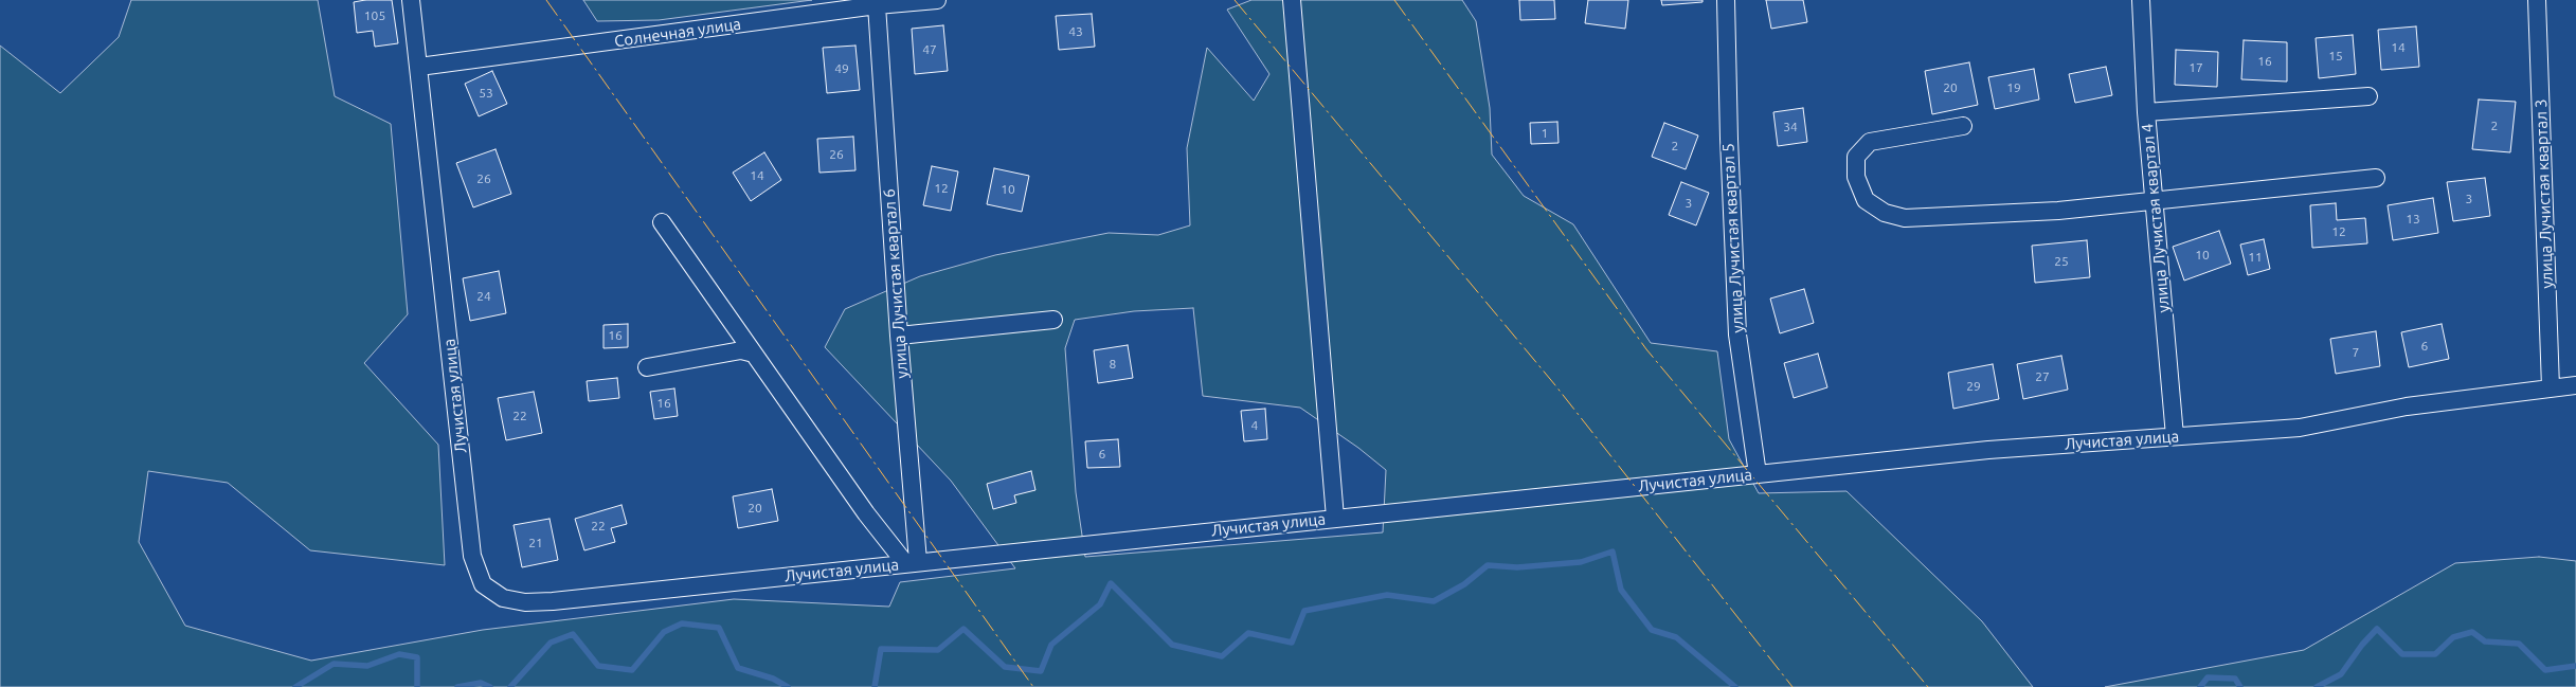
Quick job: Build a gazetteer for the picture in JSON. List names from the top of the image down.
{
  "streets": {
    "street": [
      "Солнечная улица",
      "улица Лучистая квартал 3",
      "улица Лучистая квартал 4",
      "улица Лучистая квартал 5",
      "улица Лучистая квартал 6",
      "Лучистая улица"
    ]
  },
  "crossings": [
    ["Солнечная улица", "улица Лучистая квартал 6"],
    ["Солнечная улица", "Лучистая улица"],
    ["улица Лучистая квартал 3", "Лучистая улица"],
    ["улица Лучистая квартал 4", "Лучистая улица"],
    ["улица Лучистая квартал 5", "Лучистая улица"],
    ["улица Лучистая квартал 6", "Лучистая улица"]
  ],
  "house_numbers": [
    "105",
    "43",
    "14",
    "47",
    "15",
    "16",
    "17",
    "49",
    "20",
    "19",
    "53",
    "2",
    "34",
    "1",
    "2",
    "26",
    "14",
    "26",
    "12",
    "10",
    "3",
    "3",
    "13",
    "12",
    "10",
    "11",
    "25",
    "24",
    "16",
    "6",
    "7",
    "8",
    "27",
    "29",
    "16",
    "22",
    "4",
    "6",
    "20",
    "22",
    "21"
  ]
}
